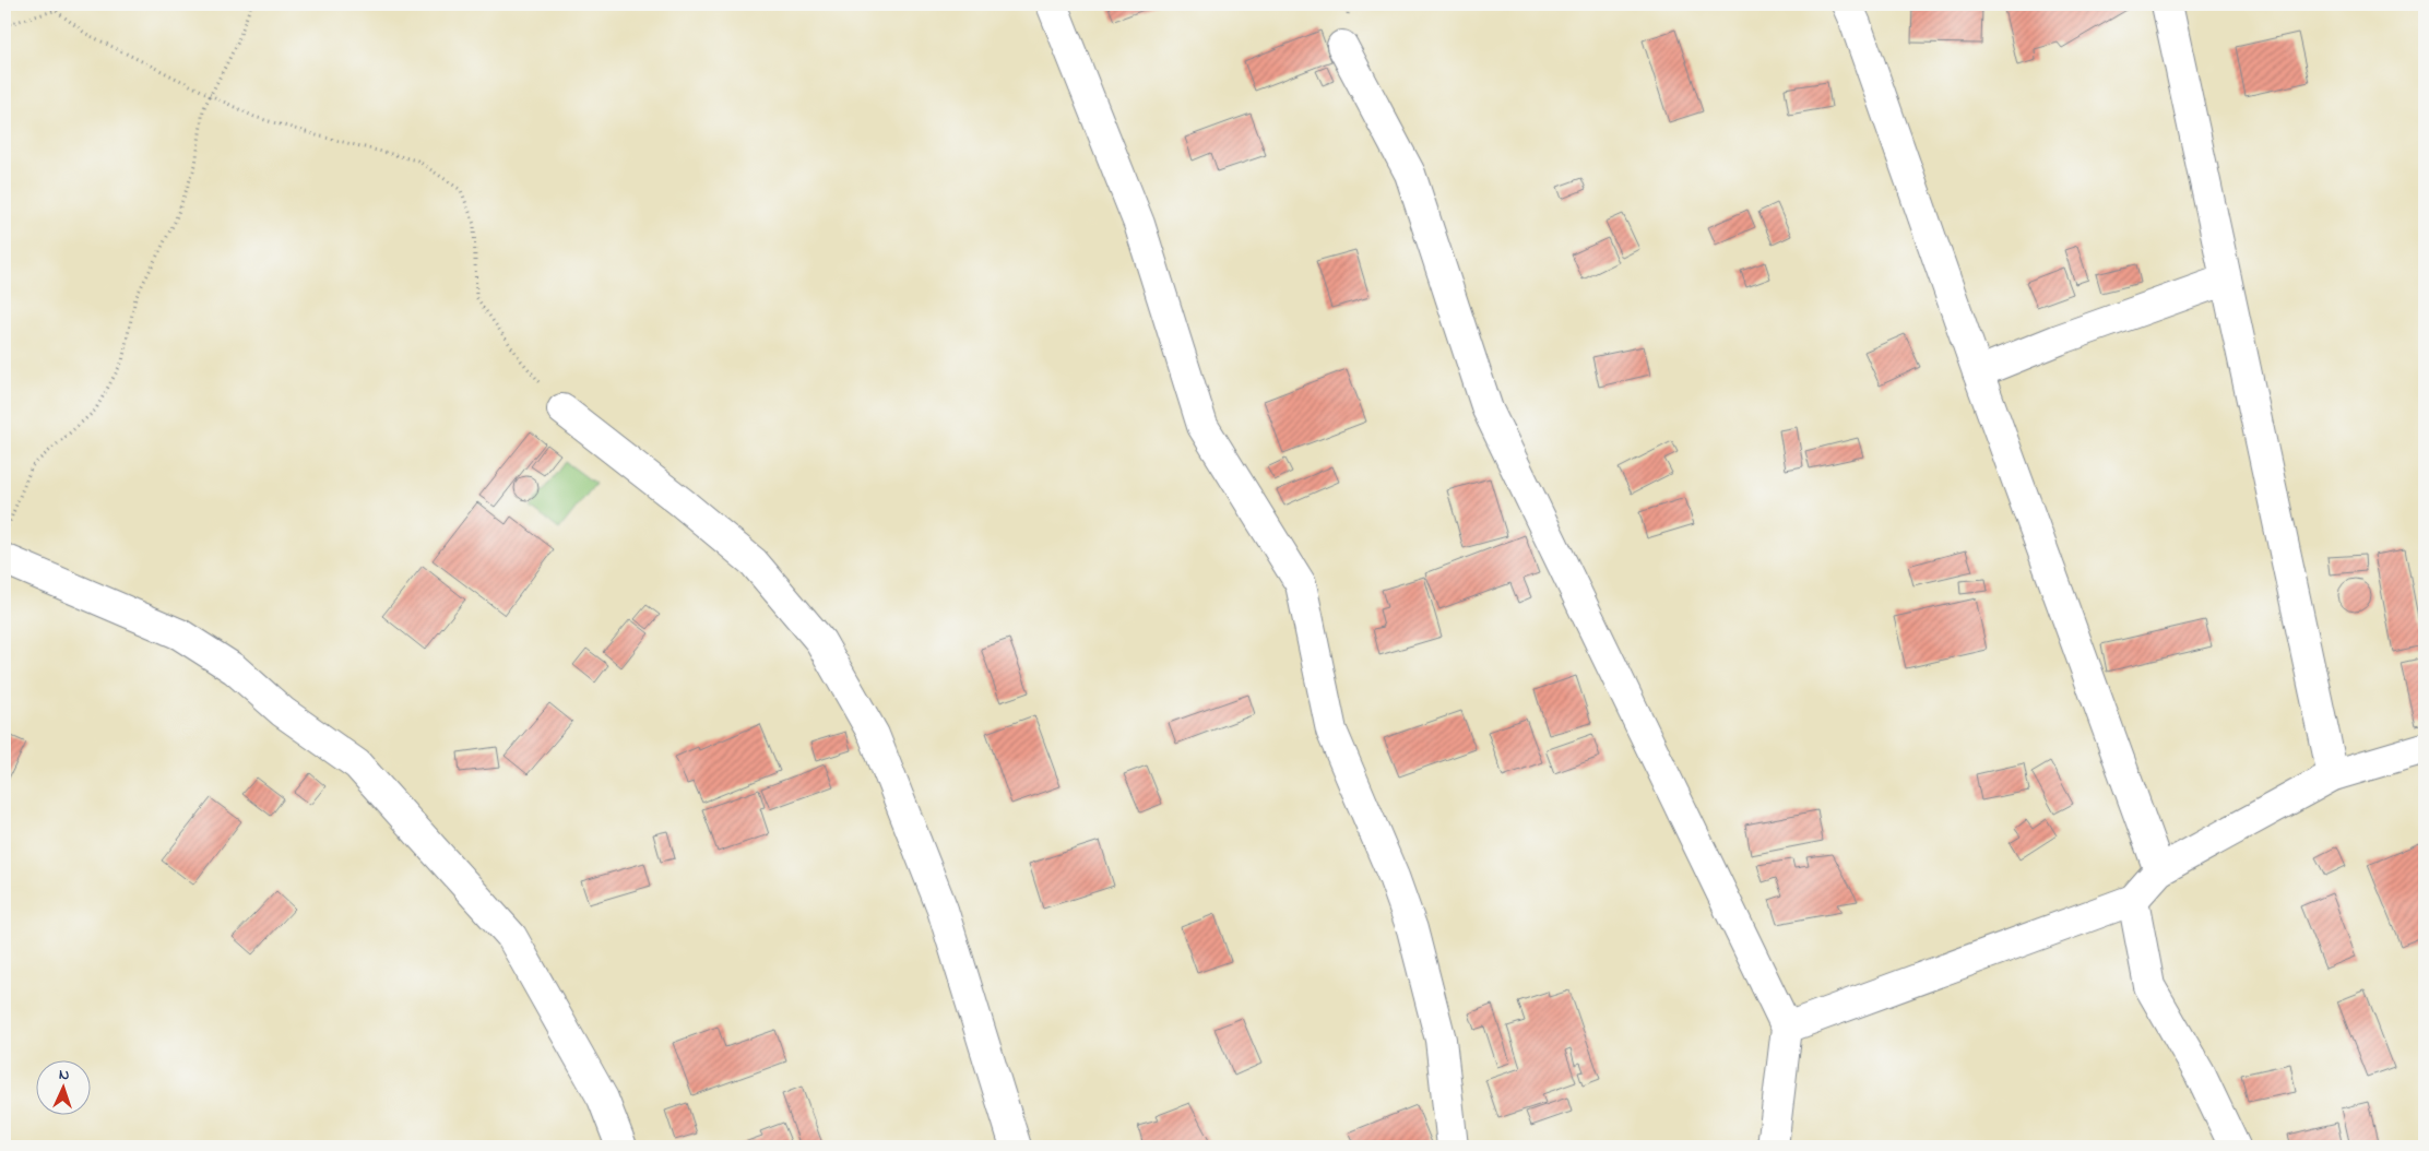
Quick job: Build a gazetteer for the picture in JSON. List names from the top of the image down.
{
  "north": "top"
}
